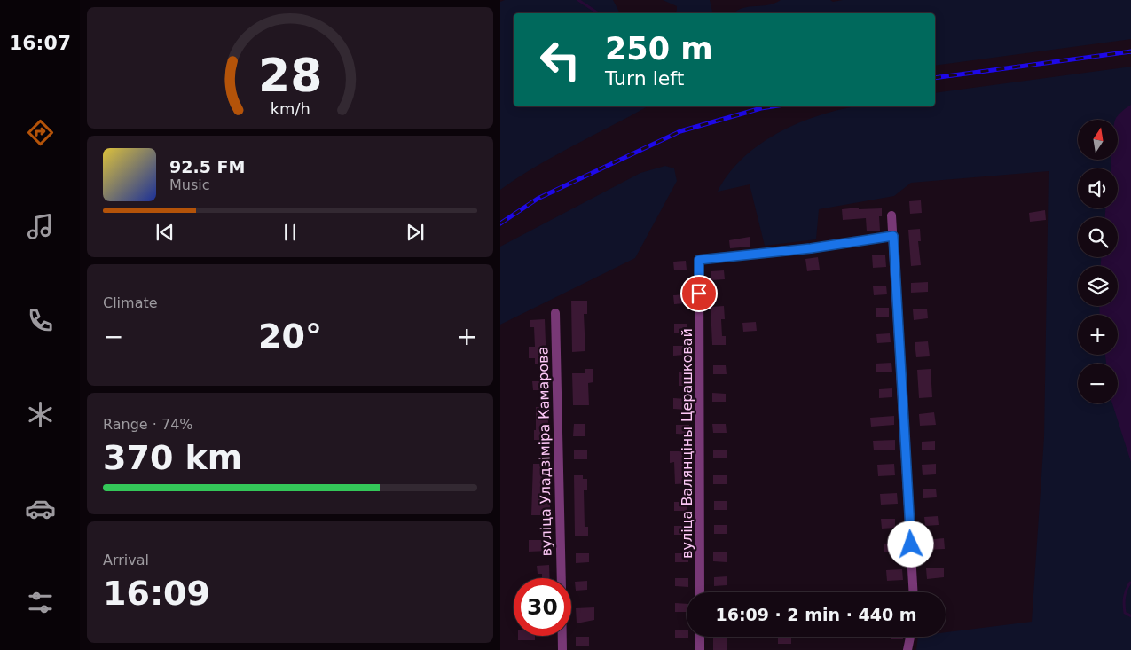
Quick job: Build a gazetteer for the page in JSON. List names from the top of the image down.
{
  "streets": {
    "street": ["вуліца Валянціны Церашковай", "вуліца Уладзіміра Камарова"]
  },
  "north": "top",
  "page": {
    "tabs": "16:07",
    "turn": ["250 m", "Turn left"],
    "map_buttons": ["+", "−"],
    "song": ["92.5 FM", "Music"],
    "tile": [
      "Climate",
      ["Range · 74%", "370 km"],
      ["Arrival", "16:09"]
    ],
    "heat": ["−", "20°", "+"],
    "limit": "30",
    "trip": "16:09 · 2 min · 440 m",
    "gauge": ["28", "km/h"]
  }
}
